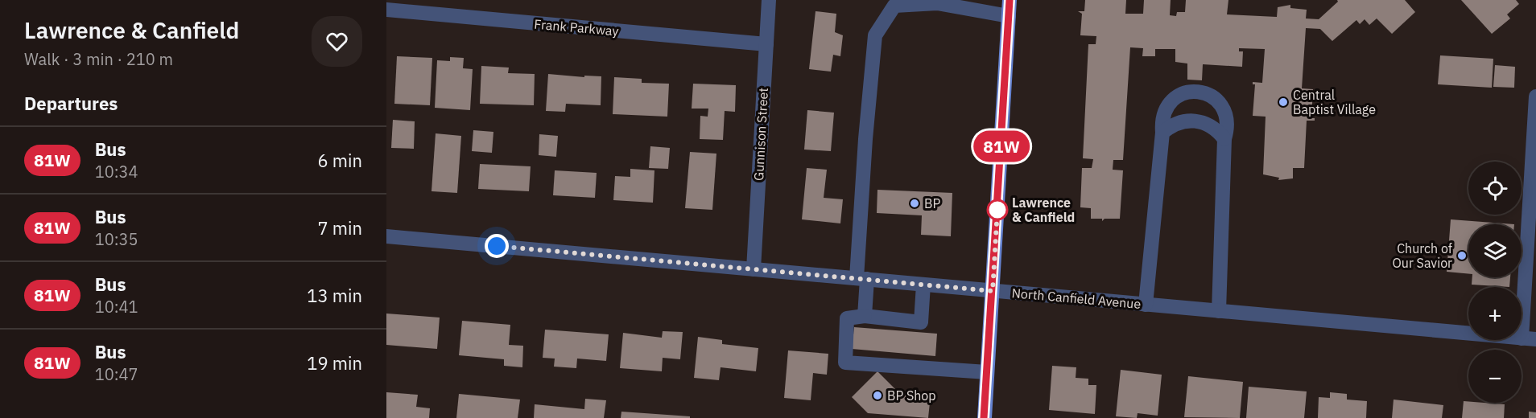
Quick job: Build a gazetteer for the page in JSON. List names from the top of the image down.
{
  "streets": {
    "street": ["Frank Parkway", "Gunnison Street", "North Canfield Avenue"]
  },
  "crossings": [
    ["Frank Parkway", "Gunnison Street"],
    ["Gunnison Street", "North Canfield Avenue"]
  ],
  "places": [
    "Central Baptist Village",
    "BP",
    "Lawrence & Canfield",
    "Church of Our Savior",
    "BP Shop"
  ],
  "lines": ["bus line 81W"],
  "page": {
    "heading": [
      ["Lawrence & Canfield", "Walk · 3 min · 210 m"],
      "Departures"
    ],
    "on_map": "81W",
    "list": [
      {
        "mark": "81W",
        "name": "Bus",
        "note": "10:34",
        "value": "6 min"
      },
      {
        "mark": "81W",
        "name": "Bus",
        "note": "10:35",
        "value": "7 min"
      },
      {
        "mark": "81W",
        "name": "Bus",
        "note": "10:41",
        "value": "13 min"
      },
      {
        "mark": "81W",
        "name": "Bus",
        "note": "10:47",
        "value": "19 min"
      }
    ],
    "map_buttons": ["+", "−"]
  }
}
